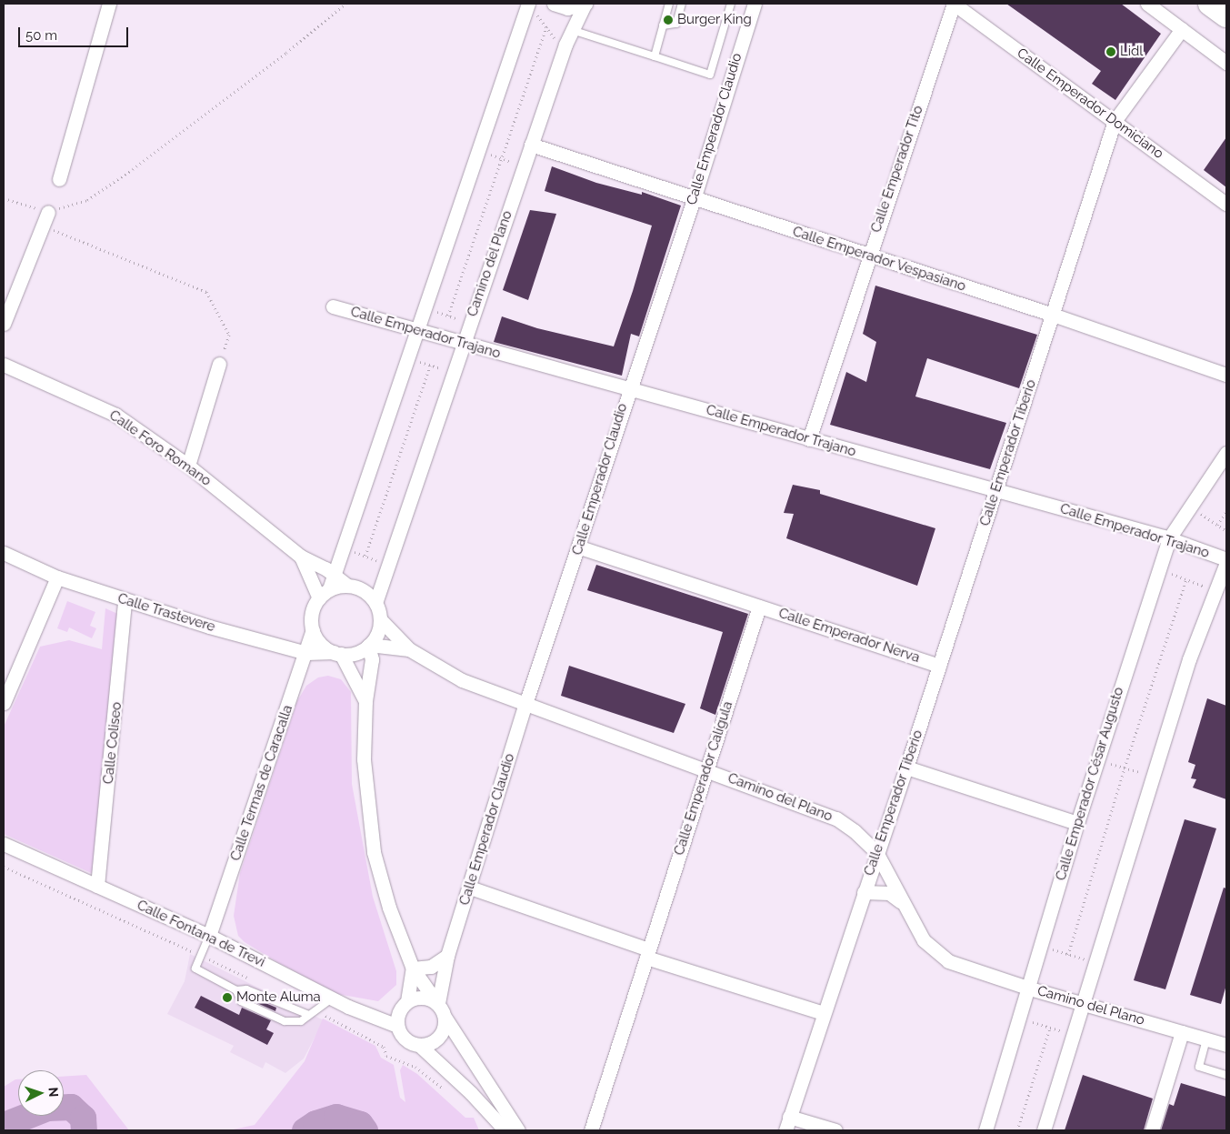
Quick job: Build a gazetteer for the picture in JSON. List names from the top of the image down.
{
  "streets": {
    "street": [
      "Calle Emperador Domiciano",
      "Calle Emperador Claudio",
      "Calle Emperador Tito",
      "Calle Emperador Vespasiano",
      "Camino del Plano",
      "Calle Emperador Trajano",
      "Calle Foro Romano",
      "Calle Emperador Tiberio",
      "Calle Trastevere",
      "Calle Emperador Nerva",
      "Calle Coliseo",
      "Calle Emperador Calígula",
      "Calle Termas de Caracalla",
      "Calle Emperador César Augusto",
      "Calle Fontana de Trevi"
    ]
  },
  "crossings": [
    ["Calle Emperador Domiciano", "Calle Emperador Tito"],
    ["Calle Emperador Domiciano", "Calle Emperador Tiberio"],
    ["Calle Emperador Claudio", "Calle Emperador Vespasiano"],
    ["Calle Emperador Claudio", "Camino del Plano"],
    ["Calle Emperador Claudio", "Calle Emperador Trajano"],
    ["Calle Emperador Claudio", "Calle Fontana de Trevi"],
    ["Calle Emperador Tito", "Calle Emperador Vespasiano"],
    ["Calle Emperador Tito", "Calle Emperador Trajano"],
    ["Calle Emperador Vespasiano", "Camino del Plano"],
    ["Calle Emperador Vespasiano", "Calle Emperador Tiberio"],
    ["Camino del Plano", "Calle Emperador Trajano"],
    ["Camino del Plano", "Calle Foro Romano"],
    ["Camino del Plano", "Calle Emperador Tiberio"],
    ["Camino del Plano", "Calle Trastevere"],
    ["Camino del Plano", "Calle Emperador Calígula"],
    ["Camino del Plano", "Calle Termas de Caracalla"],
    ["Camino del Plano", "Calle Emperador César Augusto"],
    ["Calle Emperador Trajano", "Calle Emperador Tiberio"],
    ["Calle Emperador Trajano", "Calle Emperador César Augusto"],
    ["Calle Foro Romano", "Calle Trastevere"],
    ["Calle Foro Romano", "Calle Termas de Caracalla"],
    ["Calle Emperador Tiberio", "Calle Emperador Nerva"],
    ["Calle Trastevere", "Calle Coliseo"],
    ["Calle Trastevere", "Calle Termas de Caracalla"],
    ["Calle Emperador Nerva", "Calle Emperador Calígula"],
    ["Calle Coliseo", "Calle Fontana de Trevi"],
    ["Calle Termas de Caracalla", "Calle Fontana de Trevi"]
  ],
  "places": ["Burger King", "Lidl", "Monte Aluma"],
  "scale_bar": "50 m",
  "north": "right"
}
